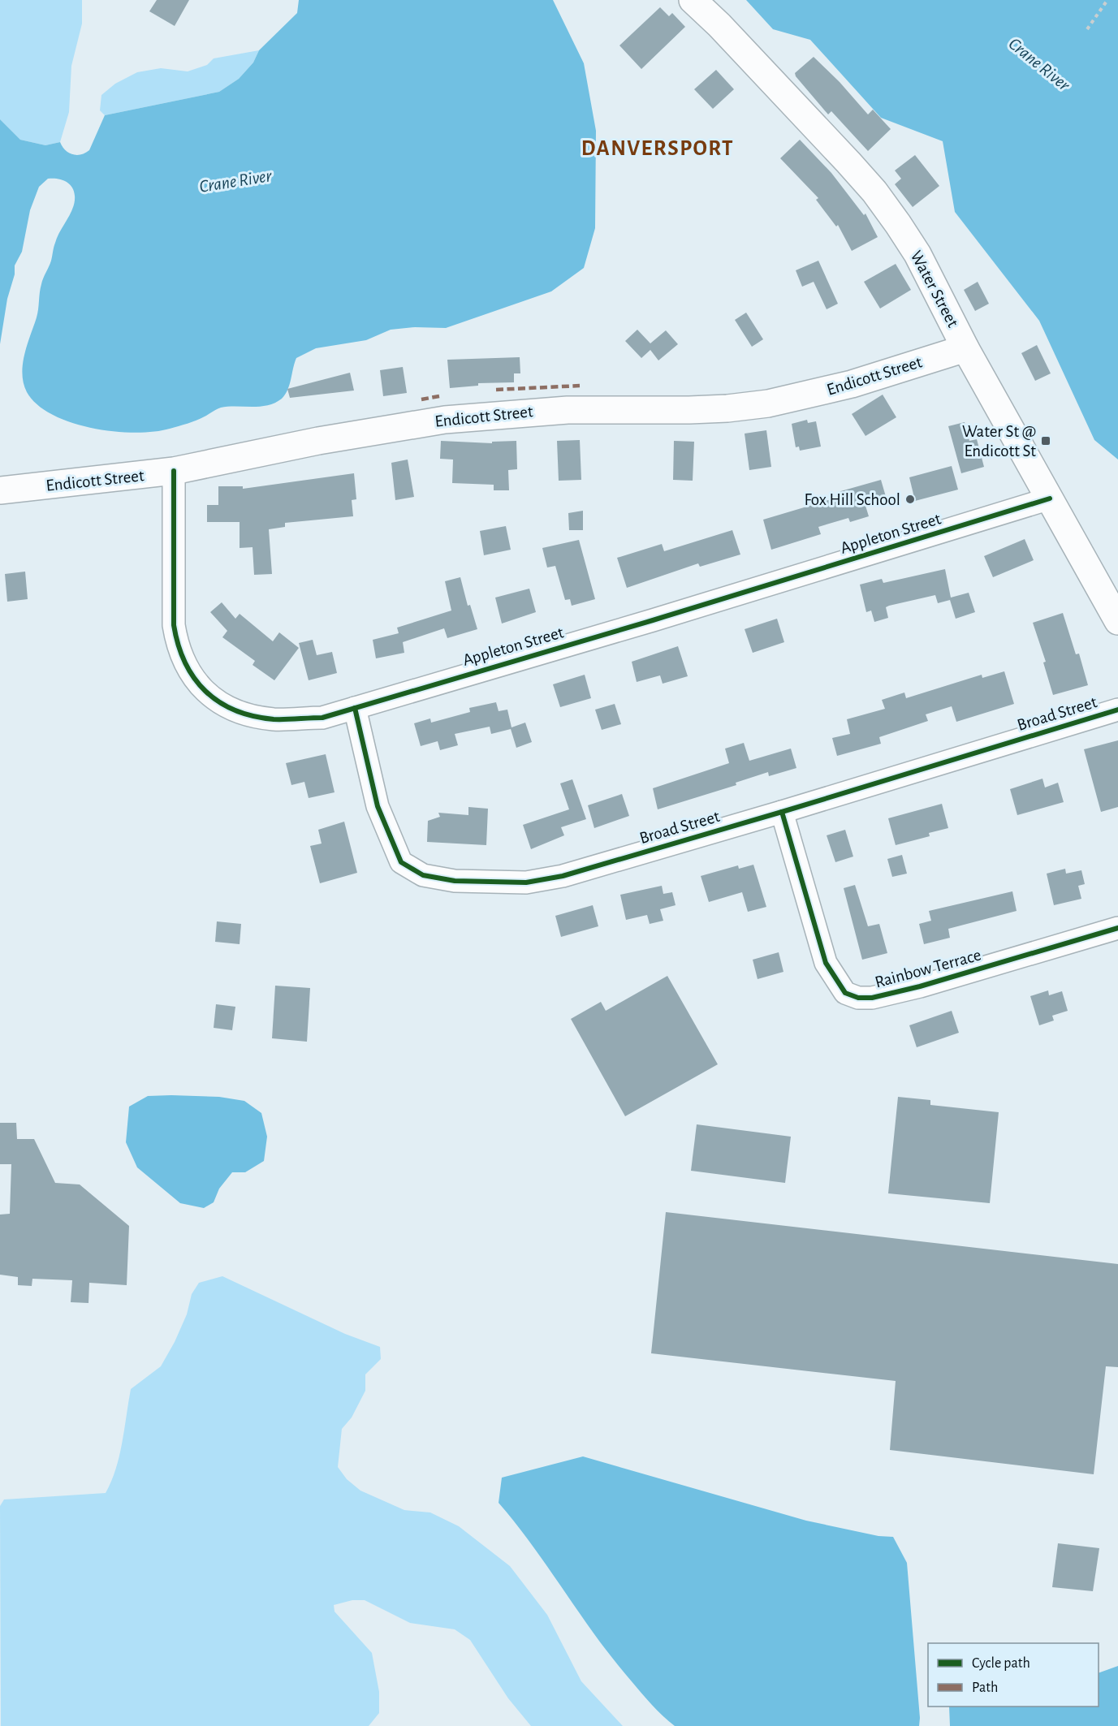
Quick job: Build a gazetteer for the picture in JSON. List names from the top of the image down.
{
  "streets": {
    "main road": ["Water Street", "Endicott Street"],
    "street": ["Appleton Street", "Broad Street", "Rainbow Terrace"]
  },
  "crossings": [
    ["Water Street", "Endicott Street"],
    ["Water Street", "Appleton Street"],
    ["Endicott Street", "Appleton Street"],
    ["Appleton Street", "Broad Street"],
    ["Broad Street", "Rainbow Terrace"]
  ],
  "districts": ["DANVERSPORT"],
  "water": ["Crane River"],
  "places": {
    "transit": ["Water St @ Endicott St"],
    "other": ["Fox Hill School"]
  },
  "legend": ["Cycle path", "Path"]
}
